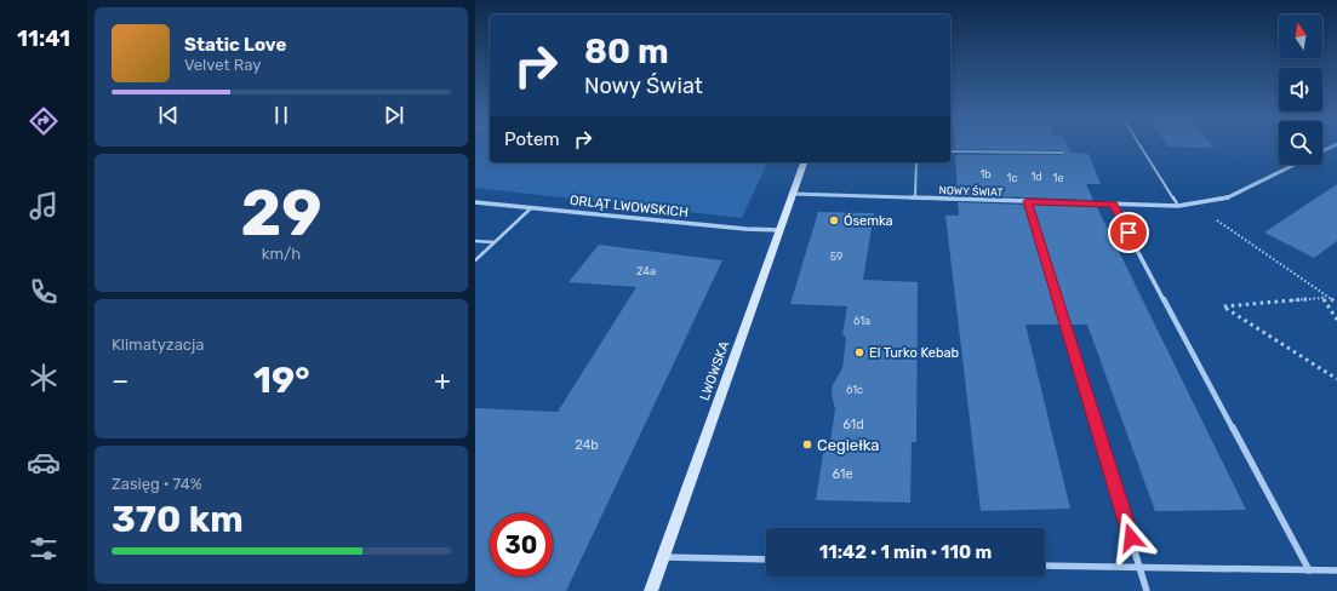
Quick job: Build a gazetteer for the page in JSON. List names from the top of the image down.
{
  "streets": {
    "main road": ["LWOWSKA"],
    "street": ["NOWY ŚWIAT", "ORLĄT LWOWSKICH"]
  },
  "crossings": [
    ["NOWY ŚWIAT", "LWOWSKA"],
    ["ORLĄT LWOWSKICH", "LWOWSKA"]
  ],
  "places": ["Ósemka", "El Turko Kebab", "Cegiełka"],
  "house_numbers": [
    "1b",
    "1d",
    "1c",
    "1e",
    "59",
    "24a",
    "61a",
    "61c",
    "61d",
    "24b",
    "61e"
  ],
  "north": "top",
  "page": {
    "tabs": "11:41",
    "turn": ["80 m", "Nowy Świat"],
    "song": ["Static Love", "Velvet Ray"],
    "then": "Potem",
    "tile": [
      ["29", "km/h"],
      "Klimatyzacja",
      ["Zasięg · 74%", "370 km"]
    ],
    "heat": ["−", "19°", "+"],
    "limit": "30",
    "trip": "11:42 · 1 min · 110 m"
  }
}
